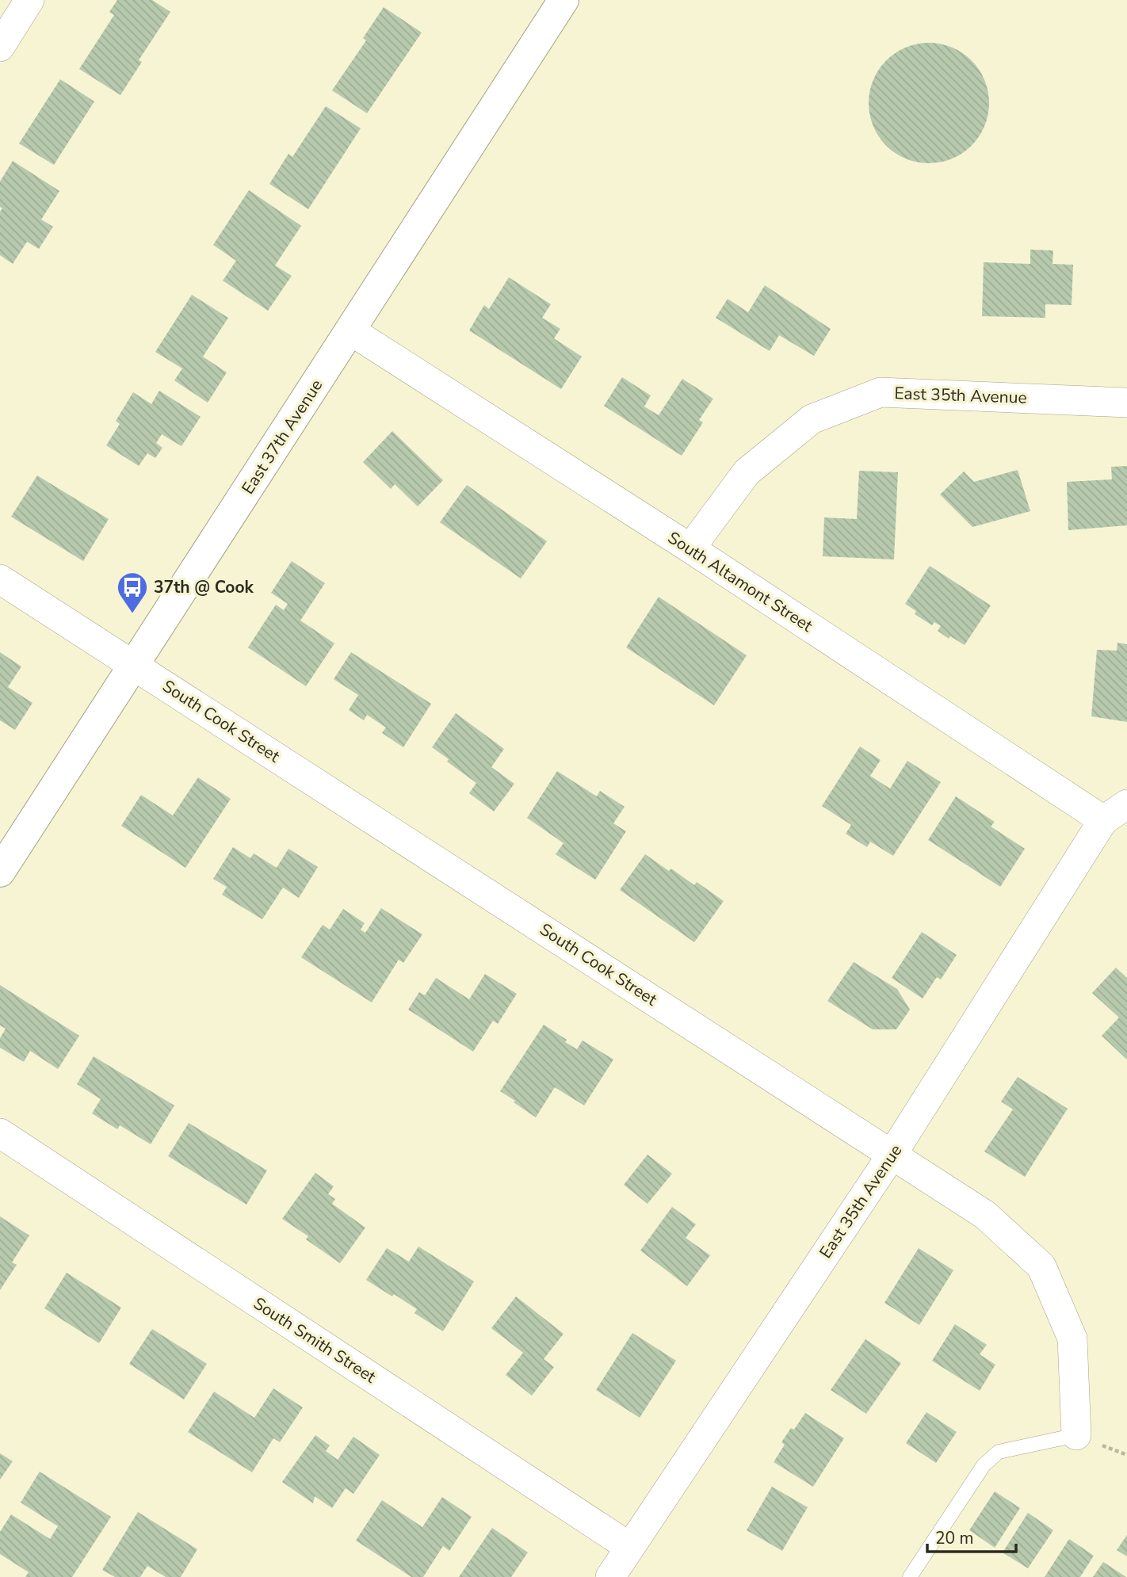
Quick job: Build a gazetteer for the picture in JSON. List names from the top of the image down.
{
  "streets": {
    "street": [
      "East 35th Avenue",
      "East 37th Avenue",
      "South Altamont Street",
      "South Cook Street",
      "South Smith Street"
    ]
  },
  "crossings": [
    ["East 35th Avenue", "South Altamont Street"],
    ["East 35th Avenue", "South Cook Street"],
    ["East 35th Avenue", "South Smith Street"],
    ["East 37th Avenue", "South Altamont Street"],
    ["East 37th Avenue", "South Cook Street"]
  ],
  "places": {
    "bus stop": ["37th @ Cook"]
  },
  "scale_bar": "20 m"
}
